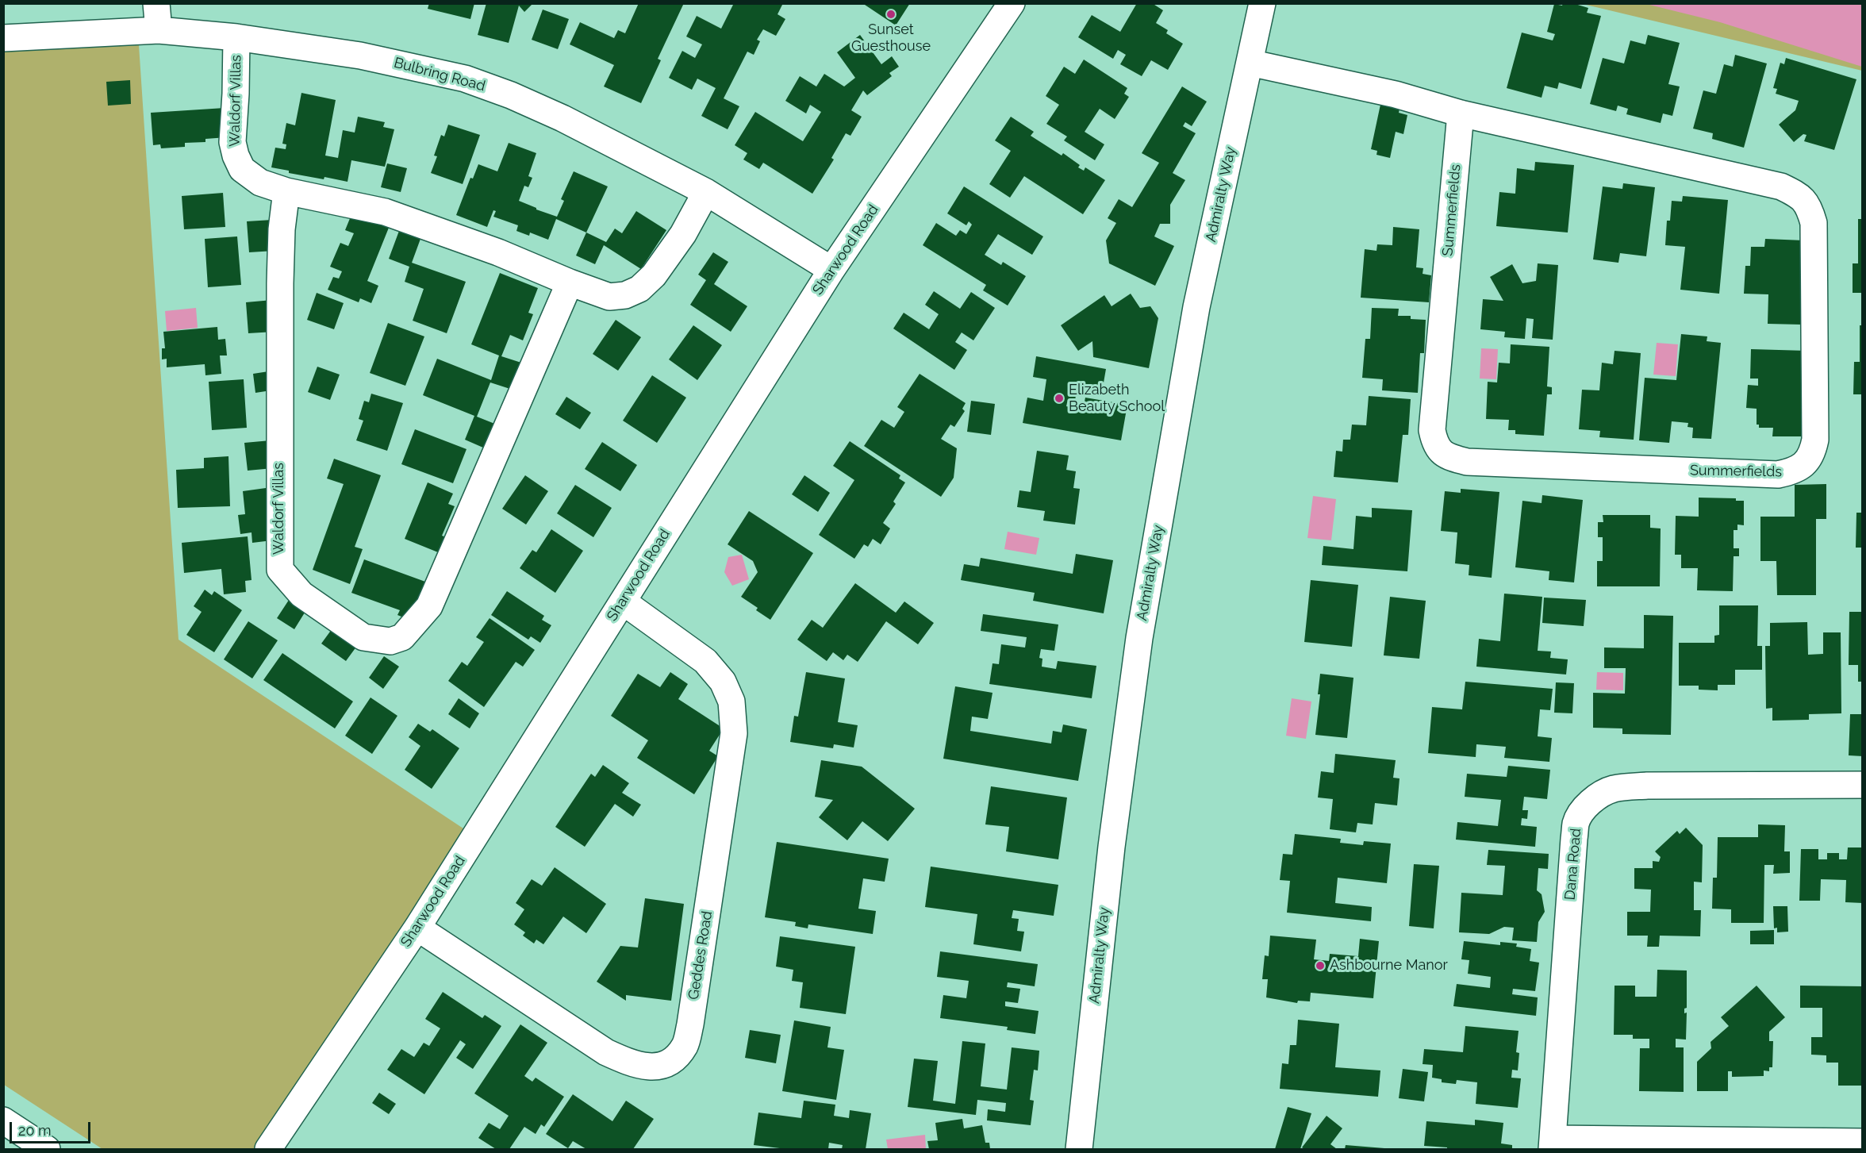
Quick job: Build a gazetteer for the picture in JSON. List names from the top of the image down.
{
  "streets": {
    "street": [
      "Bulbring Road",
      "Waldorf Villas",
      "Admiralty Way",
      "Summerfields",
      "Sharwood Road",
      "Dana Road",
      "Geddes Road"
    ]
  },
  "crossings": [
    ["Bulbring Road", "Waldorf Villas"],
    ["Bulbring Road", "Sharwood Road"],
    ["Admiralty Way", "Summerfields"],
    ["Sharwood Road", "Geddes Road"]
  ],
  "places": ["Sunset Guesthouse", "Elizabeth Beauty School", "Ashbourne Manor"],
  "scale_bar": "20 m"
}
